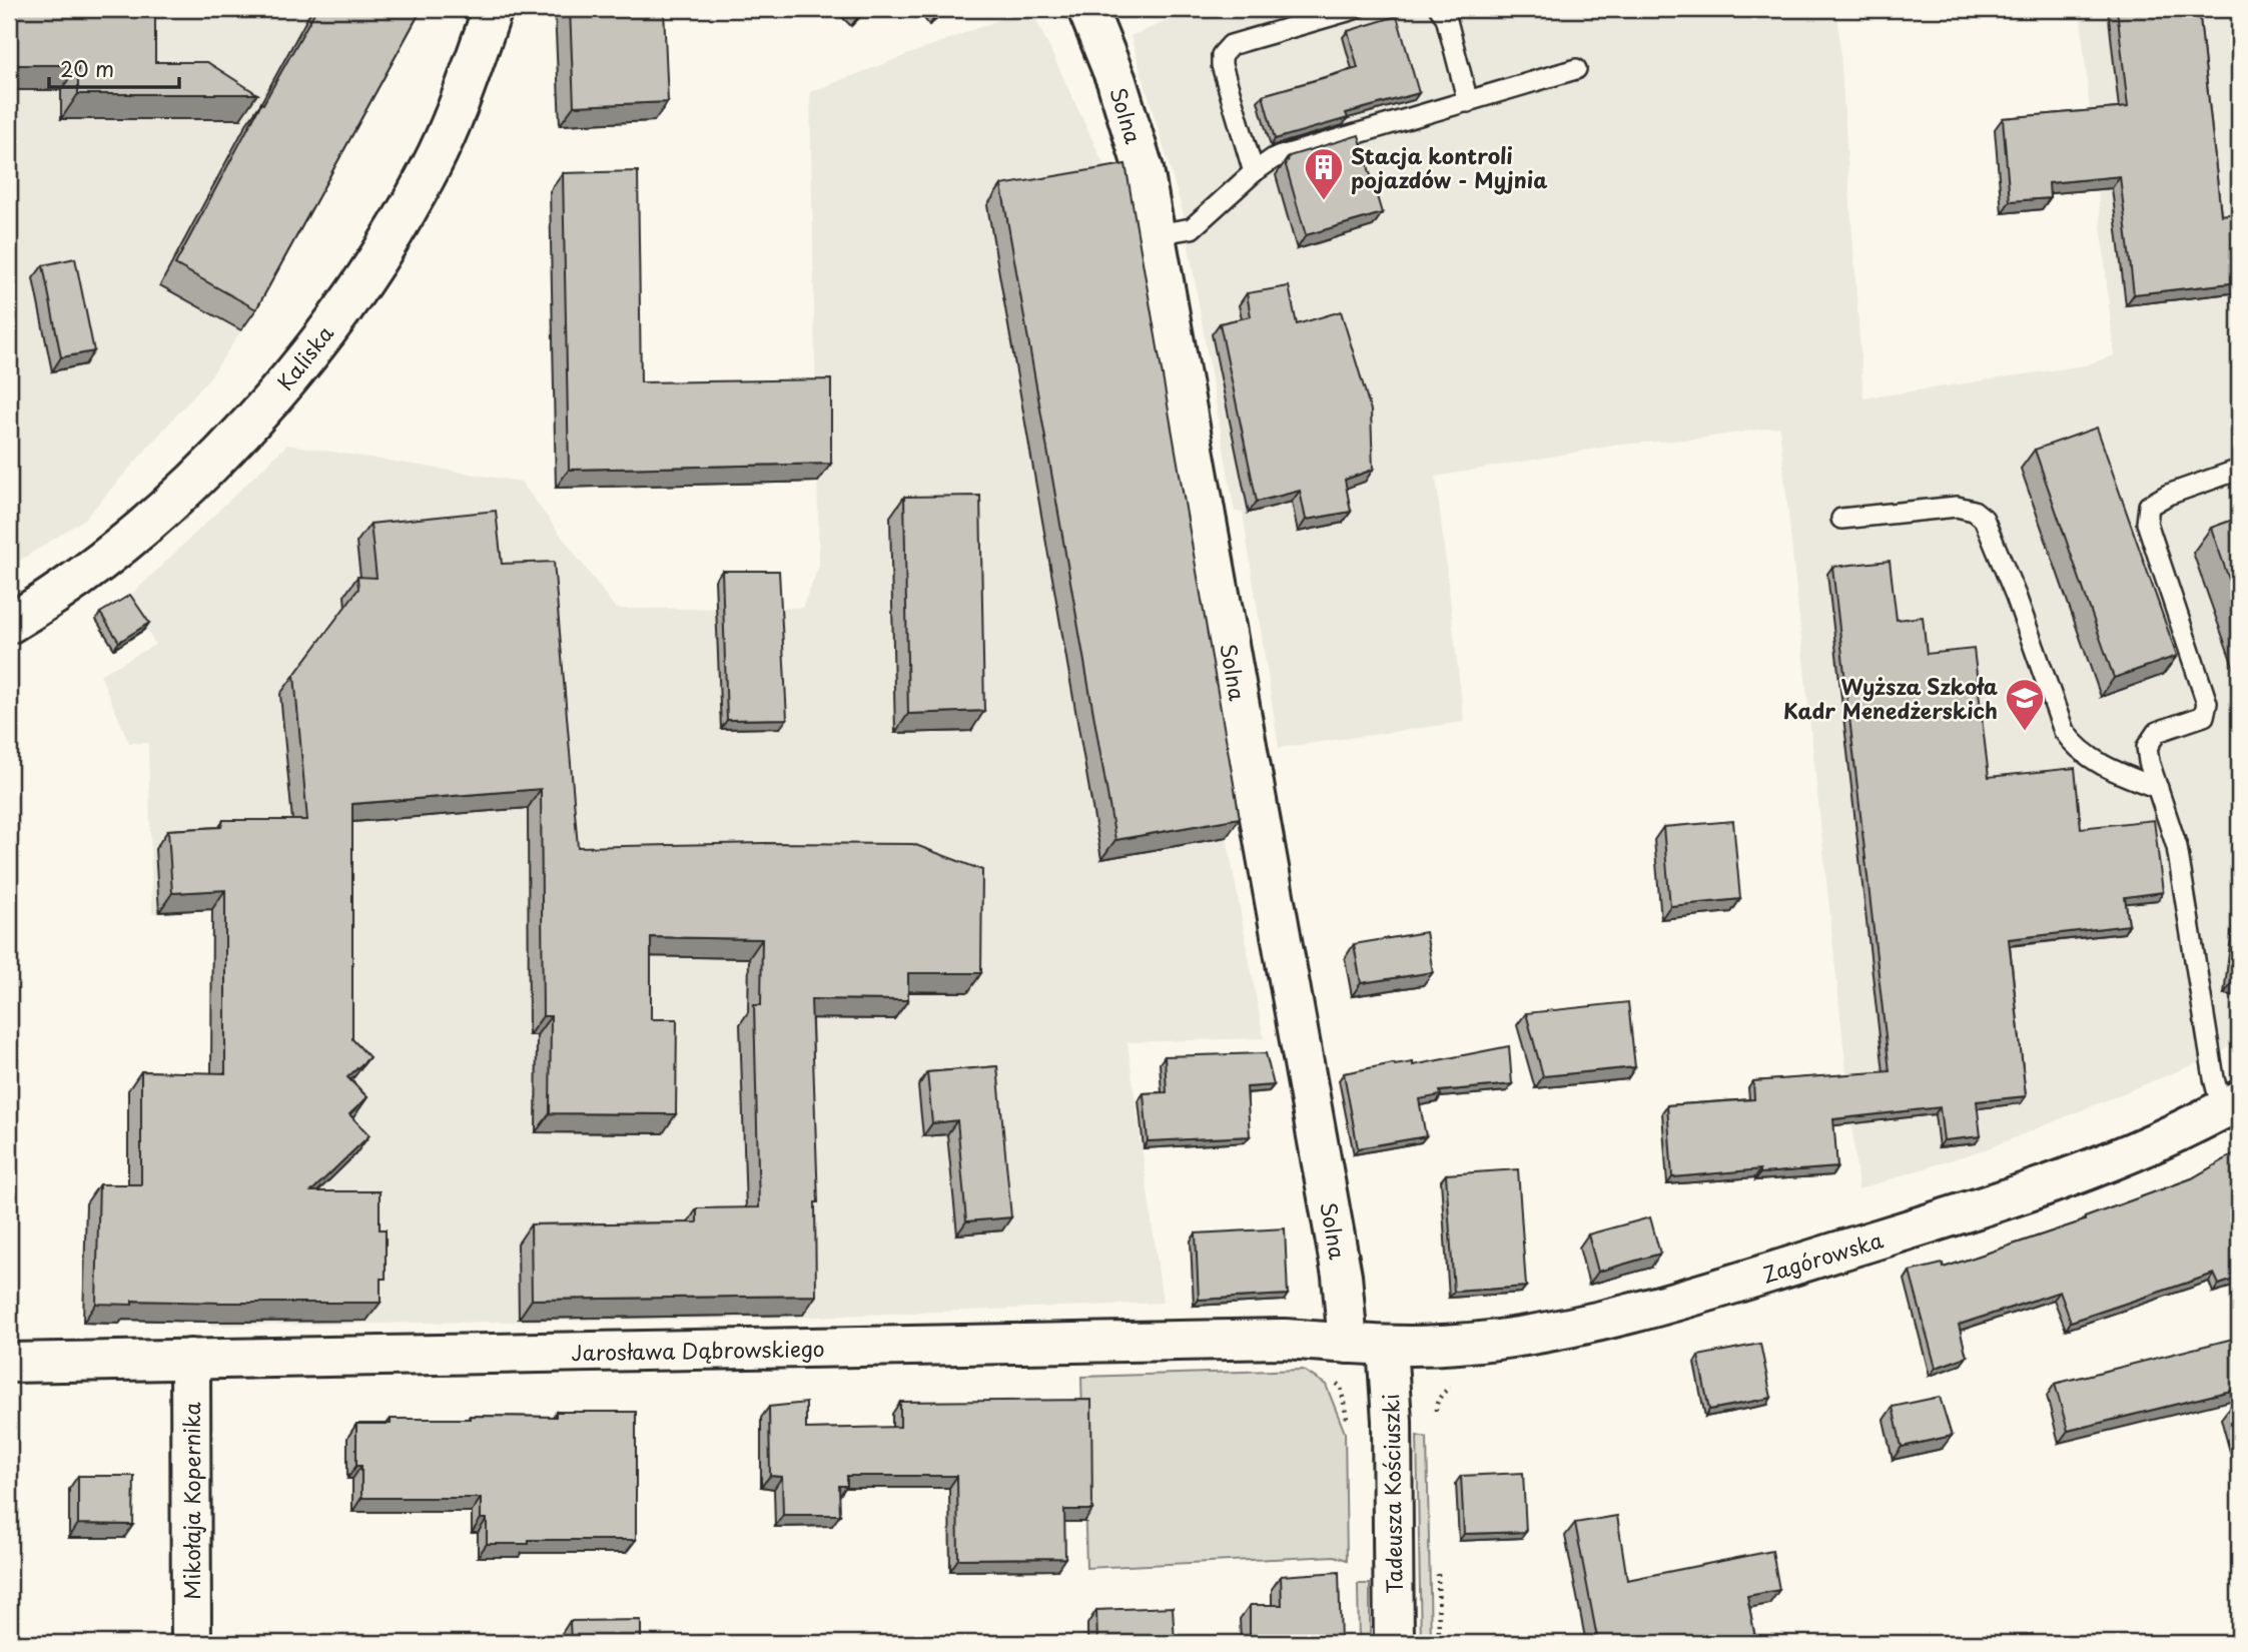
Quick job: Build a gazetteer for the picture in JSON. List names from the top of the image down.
{
  "streets": {
    "street": [
      "Solna",
      "Kaliska",
      "Zagórowska",
      "Jarosława Dąbrowskiego",
      "Tadeusza Kościuszki",
      "Mikołaja Kopernika"
    ]
  },
  "crossings": [
    ["Solna", "Jarosława Dąbrowskiego"],
    ["Zagórowska", "Jarosława Dąbrowskiego"],
    ["Zagórowska", "Tadeusza Kościuszki"],
    ["Jarosława Dąbrowskiego", "Tadeusza Kościuszki"],
    ["Jarosława Dąbrowskiego", "Mikołaja Kopernika"]
  ],
  "places": {
    "building": ["Stacja kontroli pojazdów - Myjnia"],
    "school or university": ["Wyższa Szkoła Kadr Menedżerskich"]
  },
  "scale_bar": "20 m"
}
